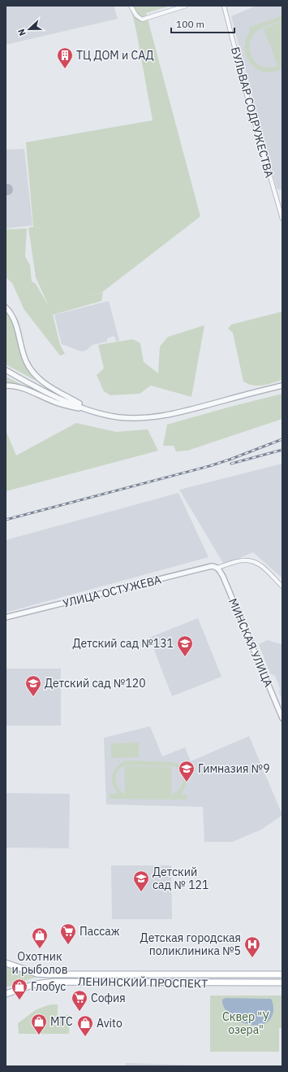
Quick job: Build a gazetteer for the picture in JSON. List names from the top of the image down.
{
  "streets": {
    "main road": ["ЛЕНИНСКИЙ ПРОСПЕКТ"],
    "street": ["БУЛЬВАР СОДРУЖЕСТВА", "УЛИЦА ОСТУЖЕВА", "МИНСКАЯ УЛИЦА"]
  },
  "crossings": [
    ["УЛИЦА ОСТУЖЕВА", "МИНСКАЯ УЛИЦА"]
  ],
  "parks": ["Сквер \"У озера\""],
  "places": {
    "building": ["ТЦ ДОМ и САД"],
    "school or university": [
      "Детский сад №131",
      "Детский сад №120",
      "Гимназия №9",
      "Детский сад № 121"
    ],
    "supermarket": ["Пассаж", "София"],
    "shop": [
      "Охотник и рыболов",
      "Глобус",
      "МТС",
      "Avito"
    ],
    "hospital": ["Детская городская поликлиника №5"]
  },
  "scale_bar": "100 m",
  "north": "left"
}
